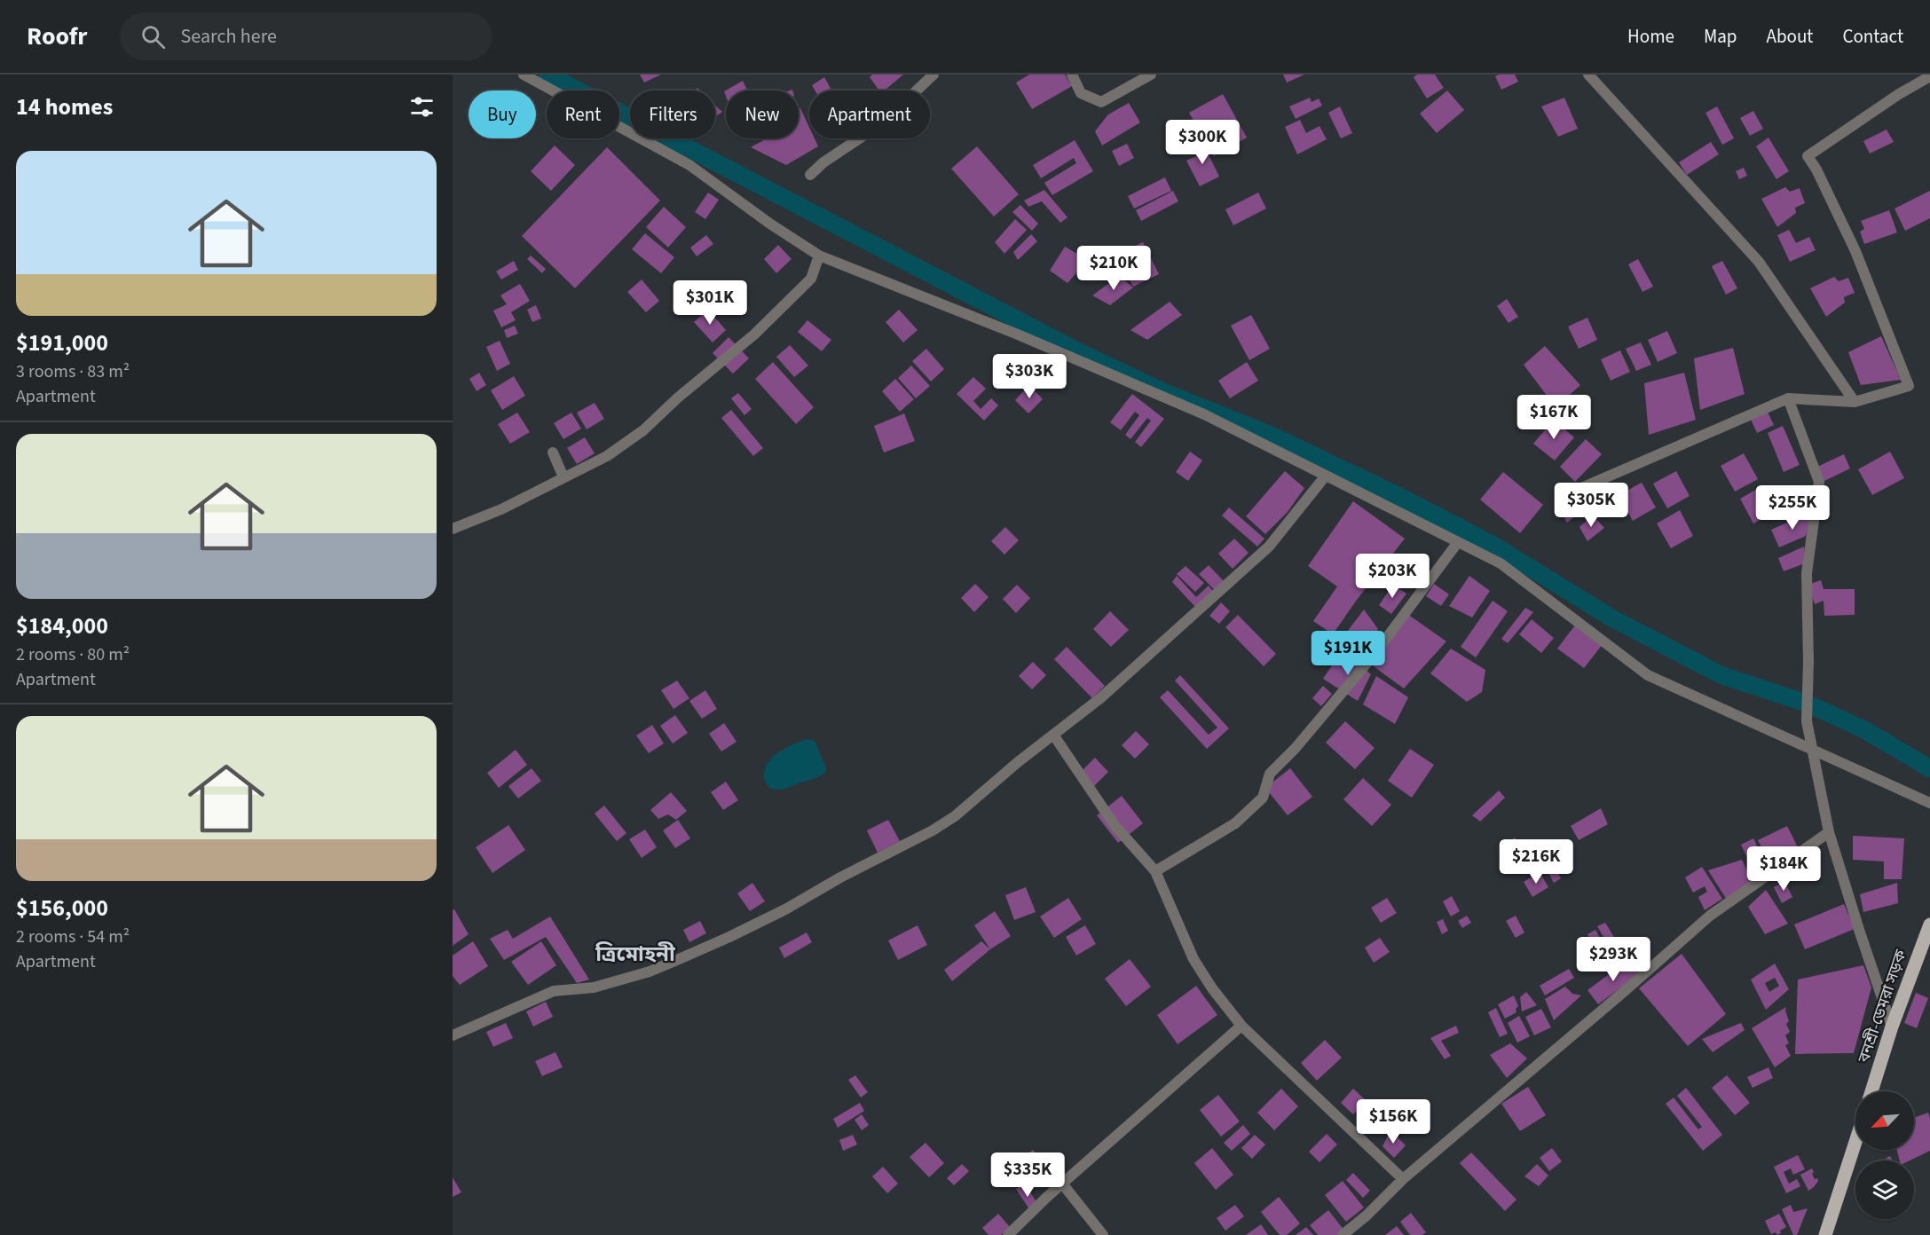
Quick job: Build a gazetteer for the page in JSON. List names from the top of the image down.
{
  "streets": {
    "main road": ["বনশ্রী-ডেমরা সড়ক"]
  },
  "districts": ["ত্রিমোহনী"],
  "north": "bottom left",
  "page": {
    "header": "Roofr",
    "search": "Search here",
    "nav": [
      "Home",
      "Map",
      "About",
      "Contact"
    ],
    "heading": "14 homes",
    "chip": [
      "Buy",
      "Rent",
      "Filters",
      "New",
      "Apartment"
    ],
    "price": [
      "$300K",
      "$210K",
      "$301K",
      "$303K",
      "$167K",
      "$305K",
      "$255K",
      "$203K",
      "$191K",
      "$216K",
      "$184K",
      "$293K",
      "$156K",
      "$335K"
    ],
    "list": [
      {
        "name": "$191,000",
        "note": "3 rooms · 83 m² · Apartment"
      },
      {
        "name": "$184,000",
        "note": "2 rooms · 80 m² · Apartment"
      },
      {
        "name": "$156,000",
        "note": "2 rooms · 54 m² · Apartment"
      }
    ]
  }
}
